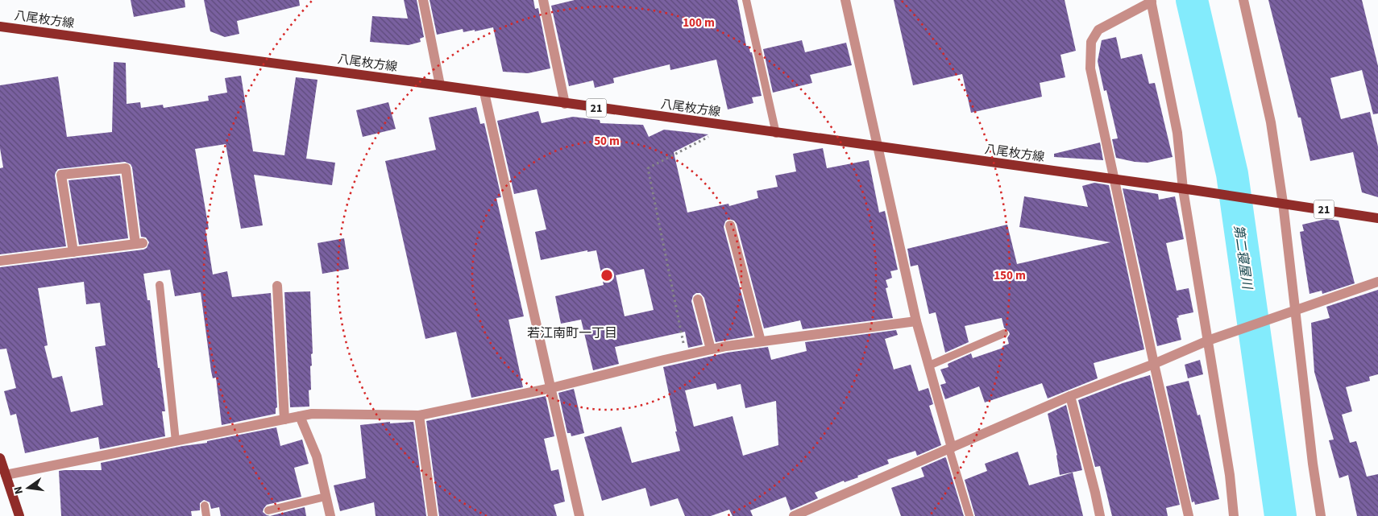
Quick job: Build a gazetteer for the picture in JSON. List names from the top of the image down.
{
  "streets": {
    "main road": ["八尾枚方線", "21"]
  },
  "districts": ["若江南町一丁目"],
  "water": ["第二寝屋川"],
  "north": "left",
  "rings": ["100 m", "50 m", "150 m"]
}
